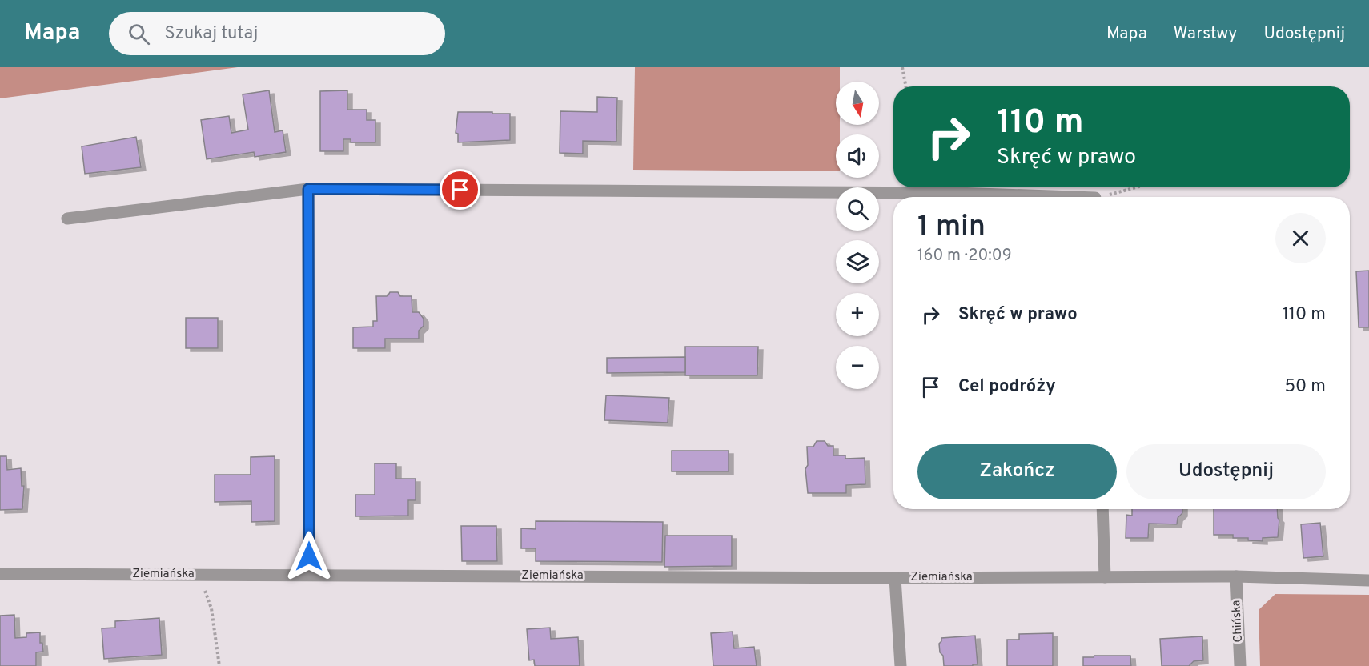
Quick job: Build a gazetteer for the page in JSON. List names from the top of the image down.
{
  "streets": {
    "street": ["Ziemiańska", "Chińska"]
  },
  "crossings": [
    ["Ziemiańska", "Chińska"]
  ],
  "north": "bottom",
  "page": {
    "header": "Mapa",
    "search": "Szukaj tutaj",
    "nav": ["Mapa", "Warstwy", "Udostępnij"],
    "map_buttons": ["+", "−"],
    "turn": ["110 m", "Skręć w prawo"],
    "heading": ["1 min", "160 m · 20:09"],
    "list": [
      {
        "name": "Skręć w prawo",
        "value": "110 m"
      },
      {
        "name": "Cel podróży",
        "value": "50 m"
      }
    ],
    "buttons": ["Zakończ", "Udostępnij"]
  }
}
